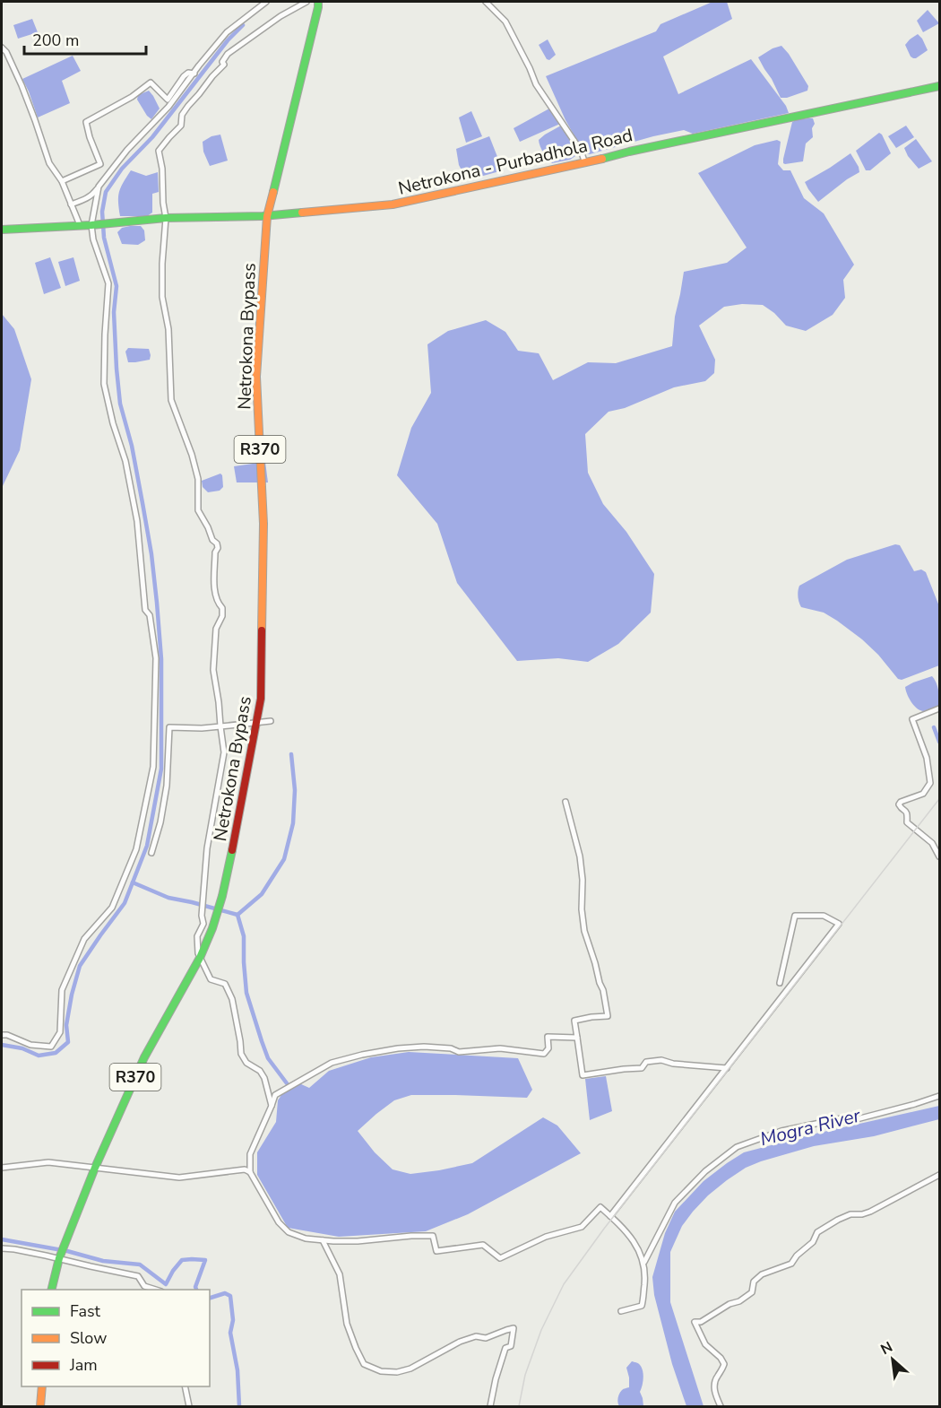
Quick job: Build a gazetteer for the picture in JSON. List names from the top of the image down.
{
  "streets": {
    "main road": ["Netrokona - Purbadhola Road", "Netrokona Bypass", "R370"]
  },
  "crossings": [
    ["Netrokona - Purbadhola Road", "Netrokona Bypass"],
    ["Netrokona Bypass", "R370"]
  ],
  "water": ["Mogra River"],
  "legend": ["Fast", "Slow", "Jam"],
  "scale_bar": "200 m",
  "north": "top left"
}
